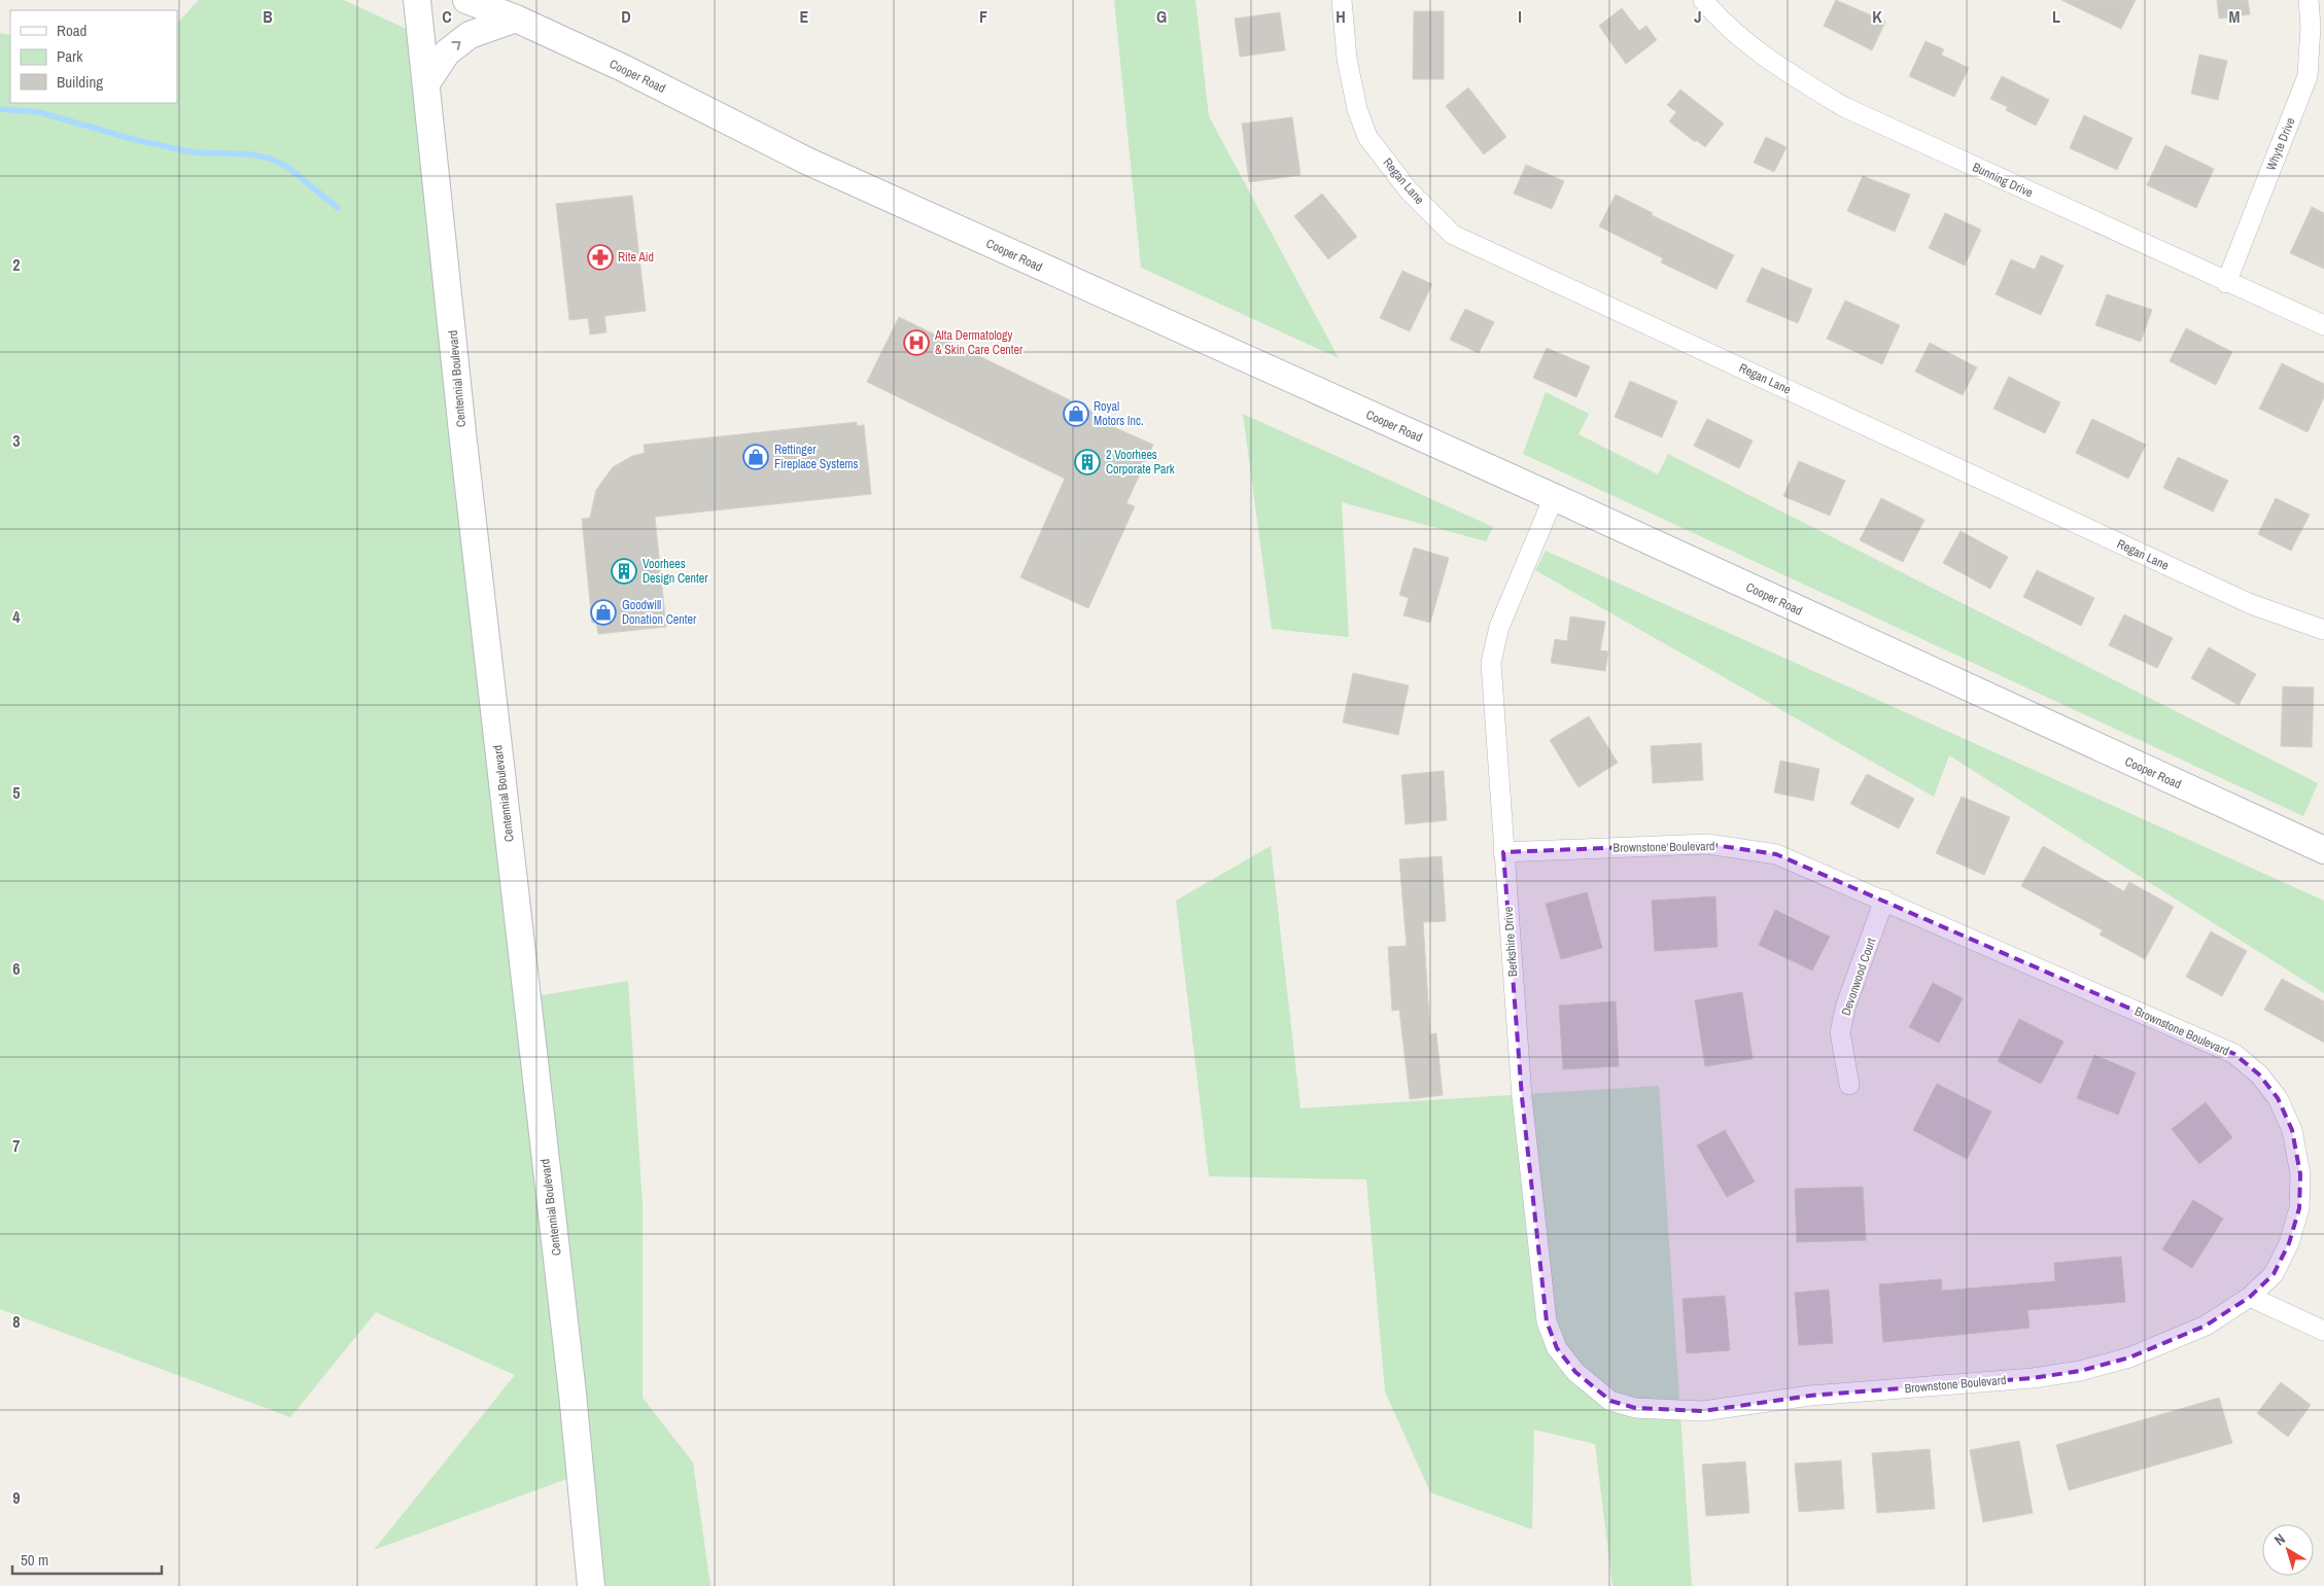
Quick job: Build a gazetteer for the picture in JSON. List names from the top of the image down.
{
  "streets": {
    "street": [
      "Cooper Road",
      "Whyte Drive",
      "Bunning Drive",
      "Regan Lane",
      "Centennial Boulevard",
      "Brownstone Boulevard",
      "Berkshire Drive",
      "Devonwood Court"
    ]
  },
  "crossings": [
    ["Cooper Road", "Berkshire Drive"],
    ["Whyte Drive", "Bunning Drive"],
    ["Brownstone Boulevard", "Berkshire Drive"],
    ["Brownstone Boulevard", "Devonwood Court"]
  ],
  "places": {
    "pharmacy": ["Rite Aid"],
    "hospital": ["Alta Dermatology & Skin Care Center"],
    "shop": ["Royal Motors Inc.", "Rettinger Fireplace Systems", "Goodwill Donation Center"],
    "building": ["2 Voorhees Corporate Park", "Voorhees Design Center"]
  },
  "legend": ["Road", "Park", "Building"],
  "scale_bar": "50 m",
  "north": "top left",
  "grid": {
    "columns": [
      "B",
      "C",
      "D",
      "E",
      "F",
      "G",
      "H",
      "I",
      "J",
      "K",
      "L",
      "M"
    ],
    "rows": [
      "2",
      "3",
      "4",
      "5",
      "6",
      "7",
      "8",
      "9"
    ]
  }
}
